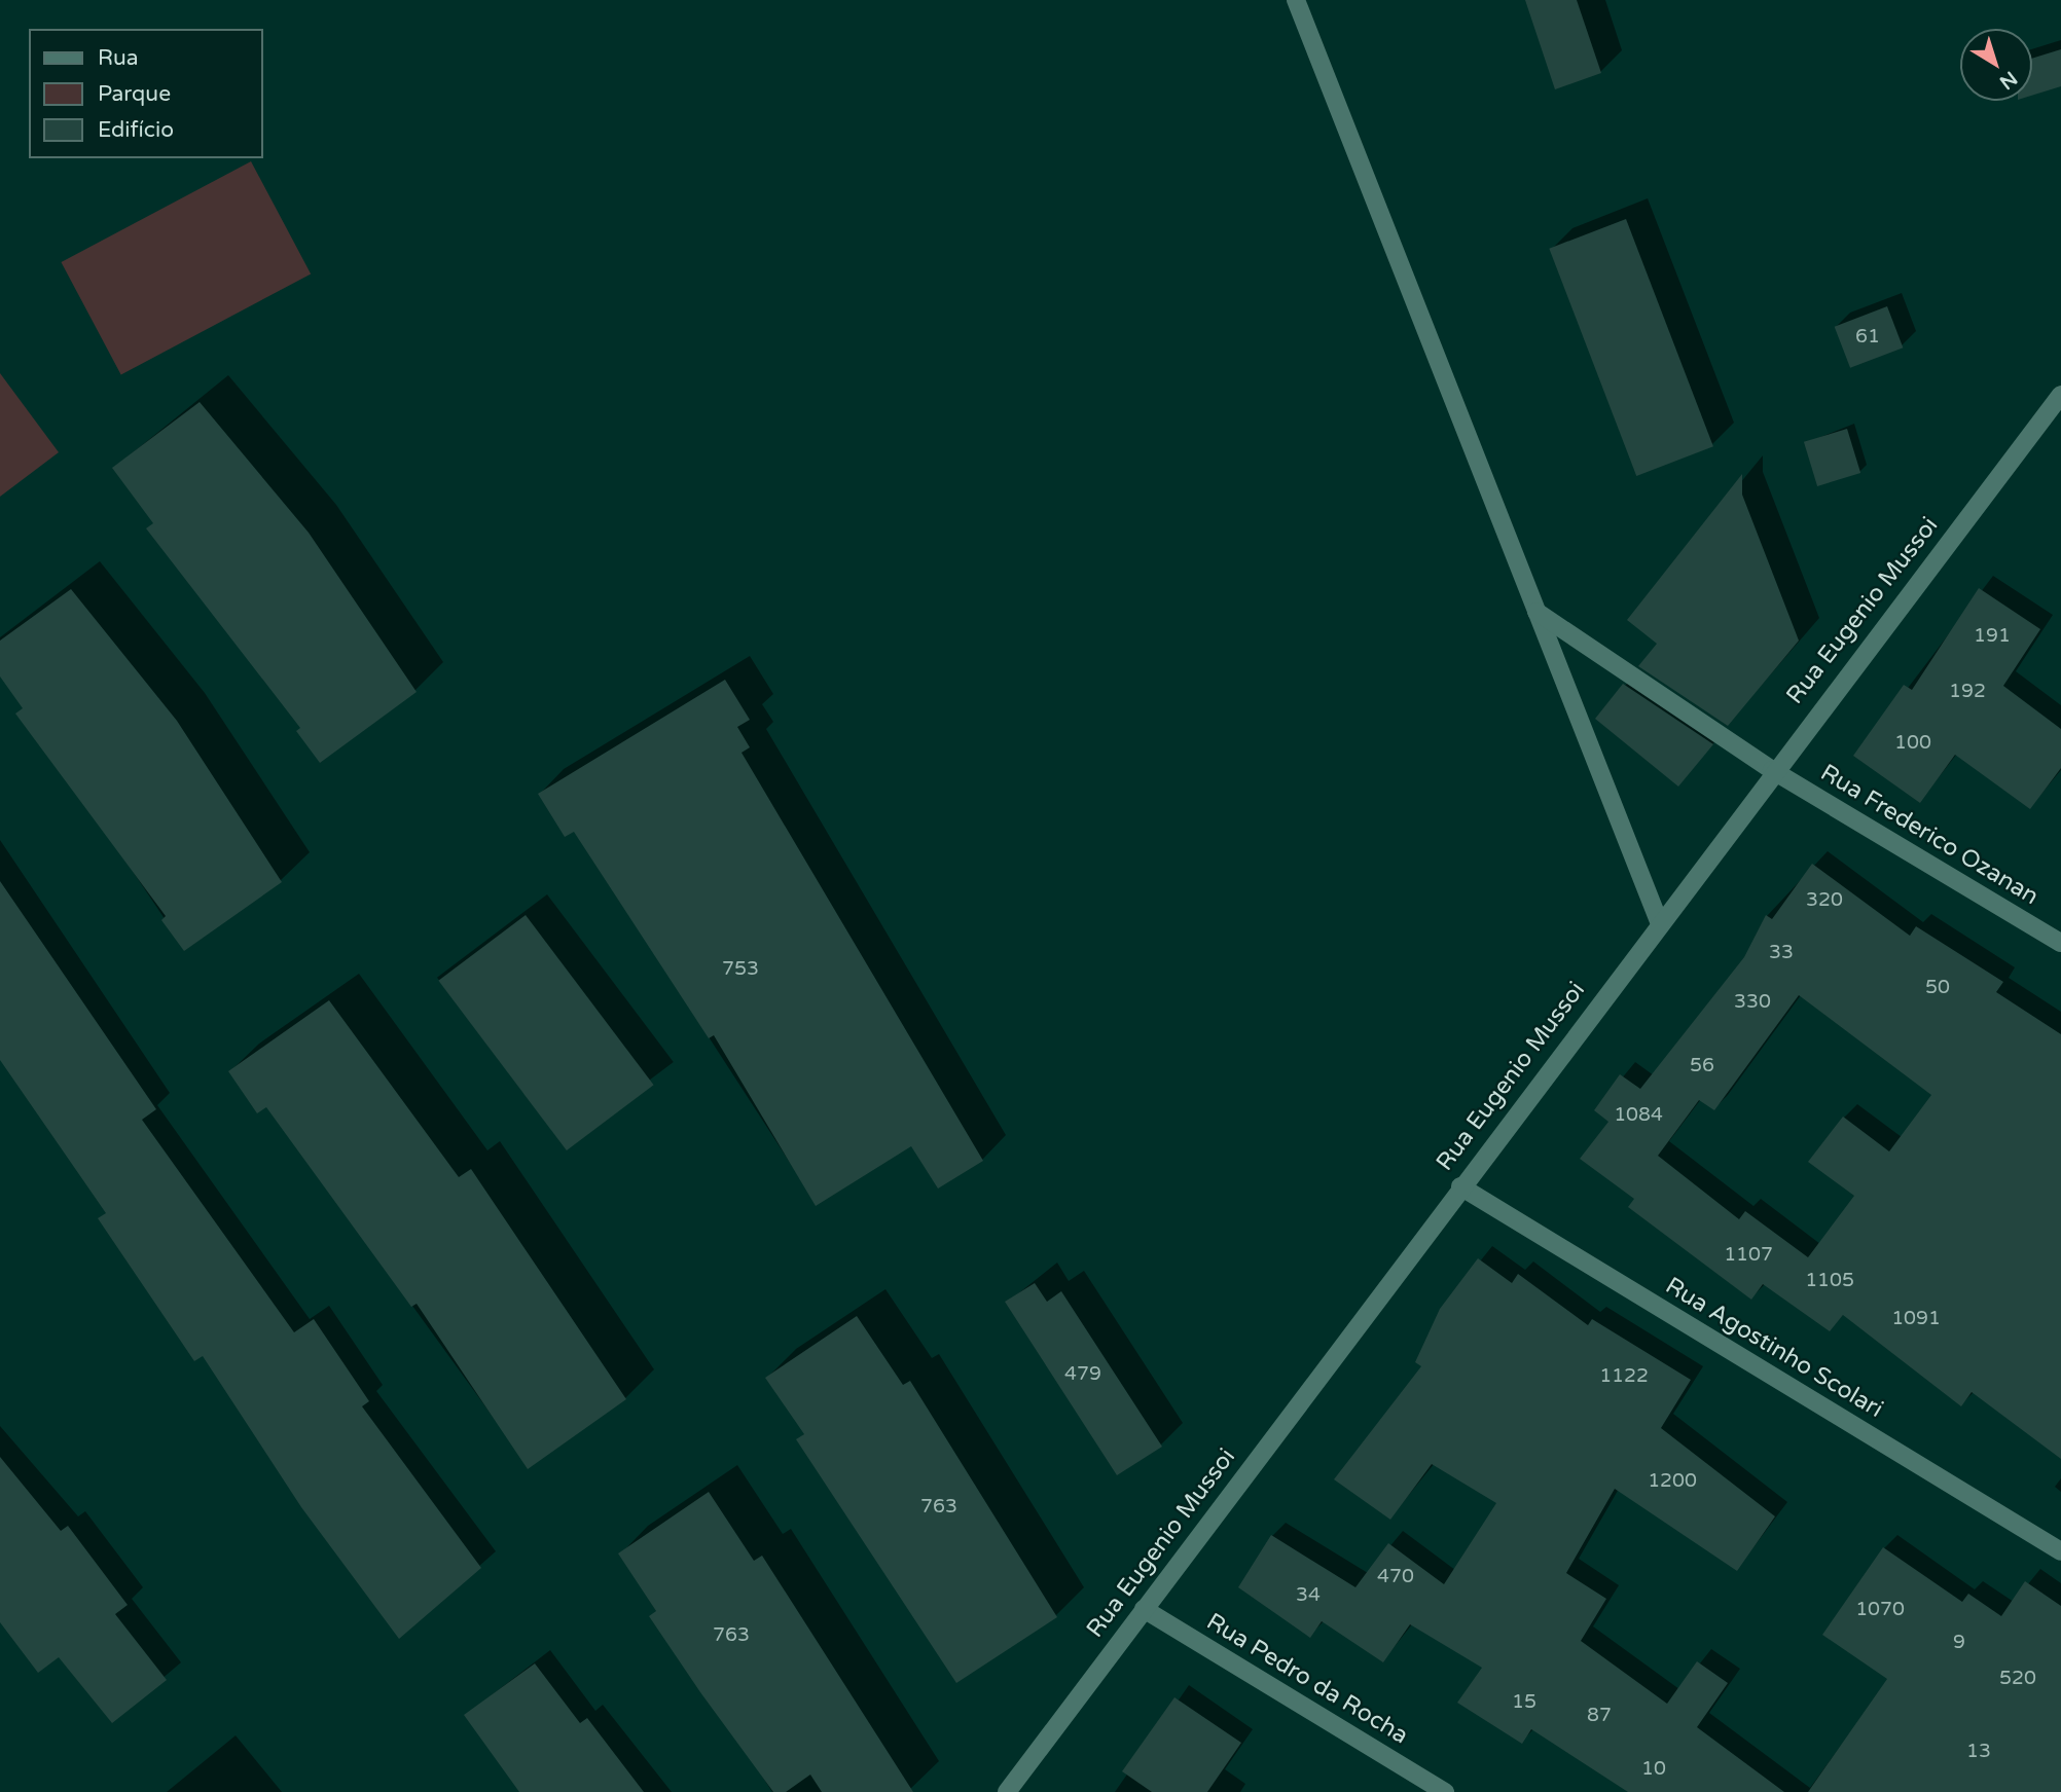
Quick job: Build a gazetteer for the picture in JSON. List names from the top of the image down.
{
  "streets": {
    "street": [
      "Rua Eugenio Mussoi",
      "Rua Frederico Ozanan",
      "Rua Agostinho Scolari",
      "Rua Pedro da Rocha"
    ]
  },
  "crossings": [
    ["Rua Eugenio Mussoi", "Rua Frederico Ozanan"],
    ["Rua Eugenio Mussoi", "Rua Agostinho Scolari"],
    ["Rua Eugenio Mussoi", "Rua Pedro da Rocha"]
  ],
  "house_numbers": [
    "61",
    "191",
    "192",
    "100",
    "320",
    "33",
    "753",
    "50",
    "330",
    "56",
    "1084",
    "1107",
    "1105",
    "1091",
    "479",
    "1122",
    "1200",
    "763",
    "470",
    "34",
    "1070",
    "763",
    "9",
    "520",
    "15",
    "87",
    "13",
    "10"
  ],
  "legend": ["Rua", "Parque", "Edifício"],
  "north": "bottom right"
}
